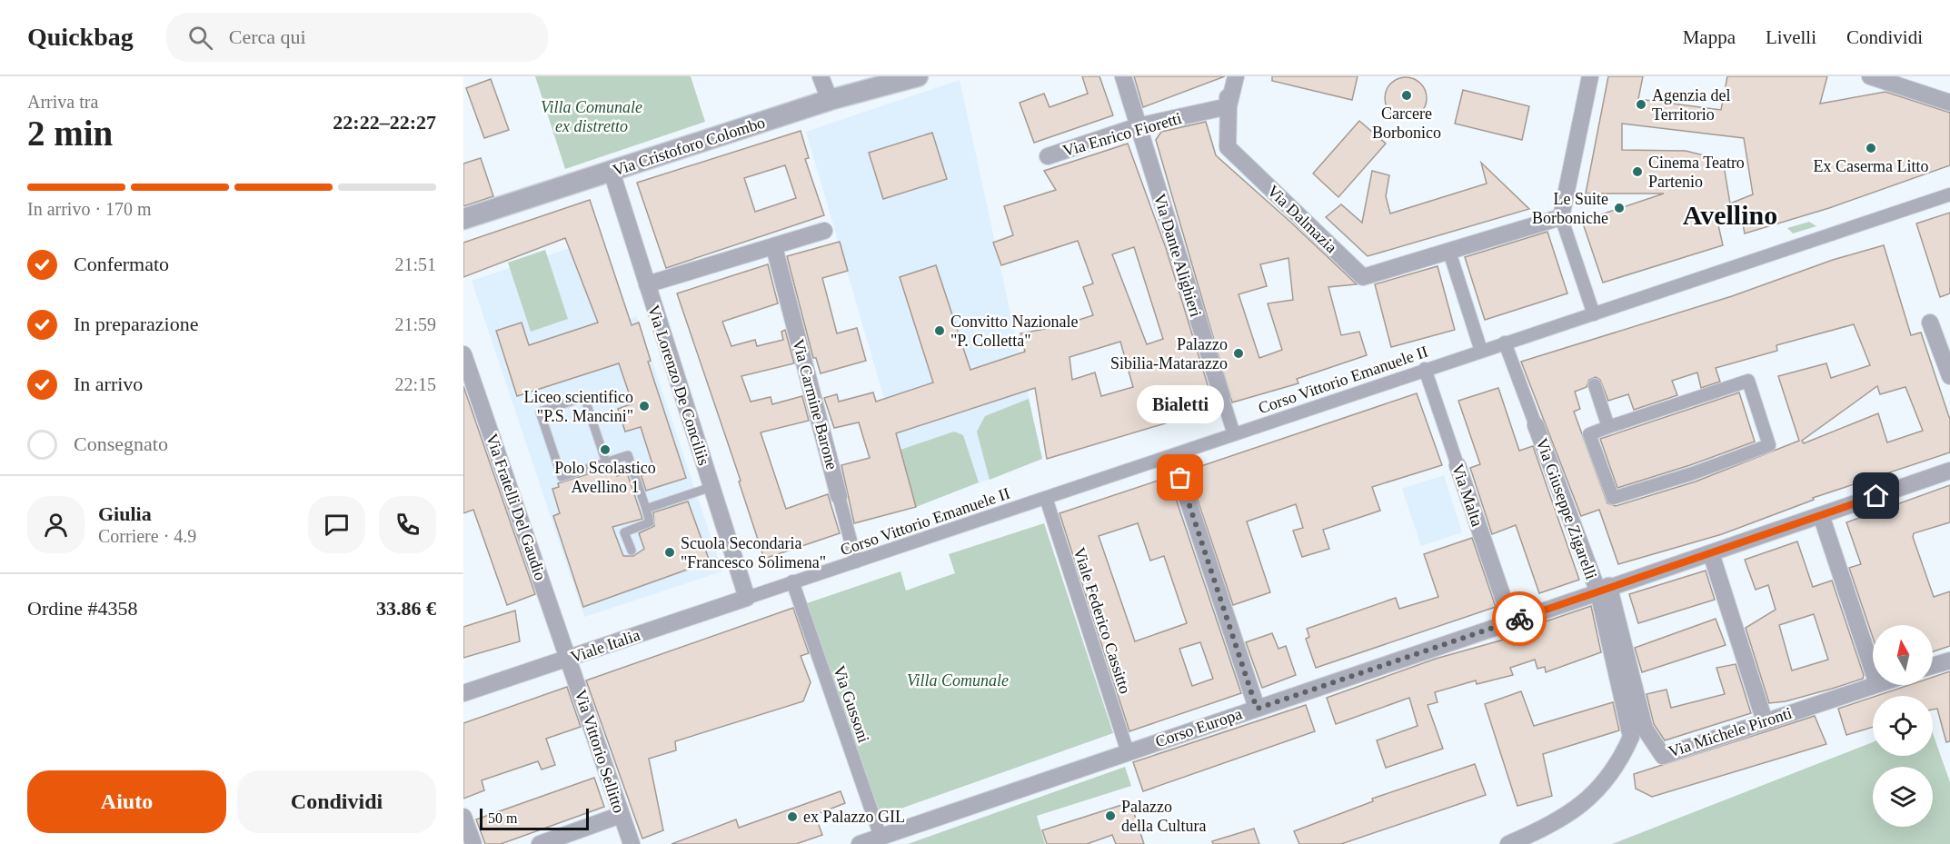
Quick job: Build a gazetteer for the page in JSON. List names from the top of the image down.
{
  "streets": {
    "street": [
      "Via Enrico Fioretti",
      "Via Cristoforo Colombo",
      "Via Dalmazia",
      "Via Dante Alighieri",
      "Corso Vittorio Emanuele II",
      "Via Lorenzo De Conciliis",
      "Via Carmine Barone",
      "Via Malta",
      "Via Fratelli Del Gaudio",
      "Via Giuseppe Zigarelli",
      "Viale Federico Cassitto",
      "Viale Italia",
      "Via Gussoni",
      "Corso Europa",
      "Via Michele Pironti",
      "Via Vittorio Sellitto"
    ]
  },
  "crossings": [
    ["Via Enrico Fioretti", "Via Dalmazia"],
    ["Via Enrico Fioretti", "Via Dante Alighieri"],
    ["Via Cristoforo Colombo", "Via Lorenzo De Conciliis"],
    ["Via Dante Alighieri", "Corso Vittorio Emanuele II"],
    ["Corso Vittorio Emanuele II", "Via Lorenzo De Conciliis"],
    ["Corso Vittorio Emanuele II", "Via Carmine Barone"],
    ["Corso Vittorio Emanuele II", "Via Malta"],
    ["Corso Vittorio Emanuele II", "Via Giuseppe Zigarelli"],
    ["Corso Vittorio Emanuele II", "Viale Federico Cassitto"],
    ["Corso Vittorio Emanuele II", "Viale Italia"],
    ["Corso Vittorio Emanuele II", "Via Gussoni"],
    ["Via Lorenzo De Conciliis", "Viale Italia"],
    ["Via Malta", "Corso Europa"],
    ["Via Fratelli Del Gaudio", "Viale Italia"],
    ["Via Fratelli Del Gaudio", "Via Vittorio Sellitto"],
    ["Via Giuseppe Zigarelli", "Corso Europa"],
    ["Via Giuseppe Zigarelli", "Via Michele Pironti"],
    ["Viale Federico Cassitto", "Corso Europa"],
    ["Viale Italia", "Via Vittorio Sellitto"],
    ["Via Gussoni", "Corso Europa"],
    ["Corso Europa", "Via Michele Pironti"]
  ],
  "districts": ["Avellino"],
  "parks": ["Villa Comunale ex distretto", "Villa Comunale"],
  "places": [
    "Carcere Borbonico",
    "Agenzia del Territorio",
    "Ex Caserma Litto",
    "Cinema Teatro Partenio",
    "Le Suite Borboniche",
    "Convitto Nazionale \"P. Colletta\"",
    "Palazzo Sibilia-Matarazzo",
    "Liceo scientifico \"P.S. Mancini\"",
    "Polo Scolastico Avellino 1",
    "Bialetti",
    "Scuola Secondaria \"Francesco Solimena\"",
    "Palazzo della Cultura",
    "ex Palazzo GIL"
  ],
  "scale_bar": "50 m",
  "north": "top",
  "page": {
    "header": "Quickbag",
    "search": "Cerca qui",
    "nav": ["Mappa", "Livelli", "Condividi"],
    "heading": ["2 min", "Arriva tra", "22:22–22:27"],
    "panel": [
      "Giulia",
      "Corriere · 4.9",
      "Ordine #4358",
      "33.86 €"
    ],
    "bar": "In arrivo · 170 m",
    "list": [
      ["Confermato", "21:51"],
      ["In preparazione", "21:59"],
      ["In arrivo", "22:15"],
      "Consegnato"
    ],
    "bubble": "Bialetti",
    "buttons": ["Aiuto", "Condividi"],
    "scale": "50 m"
  }
}
